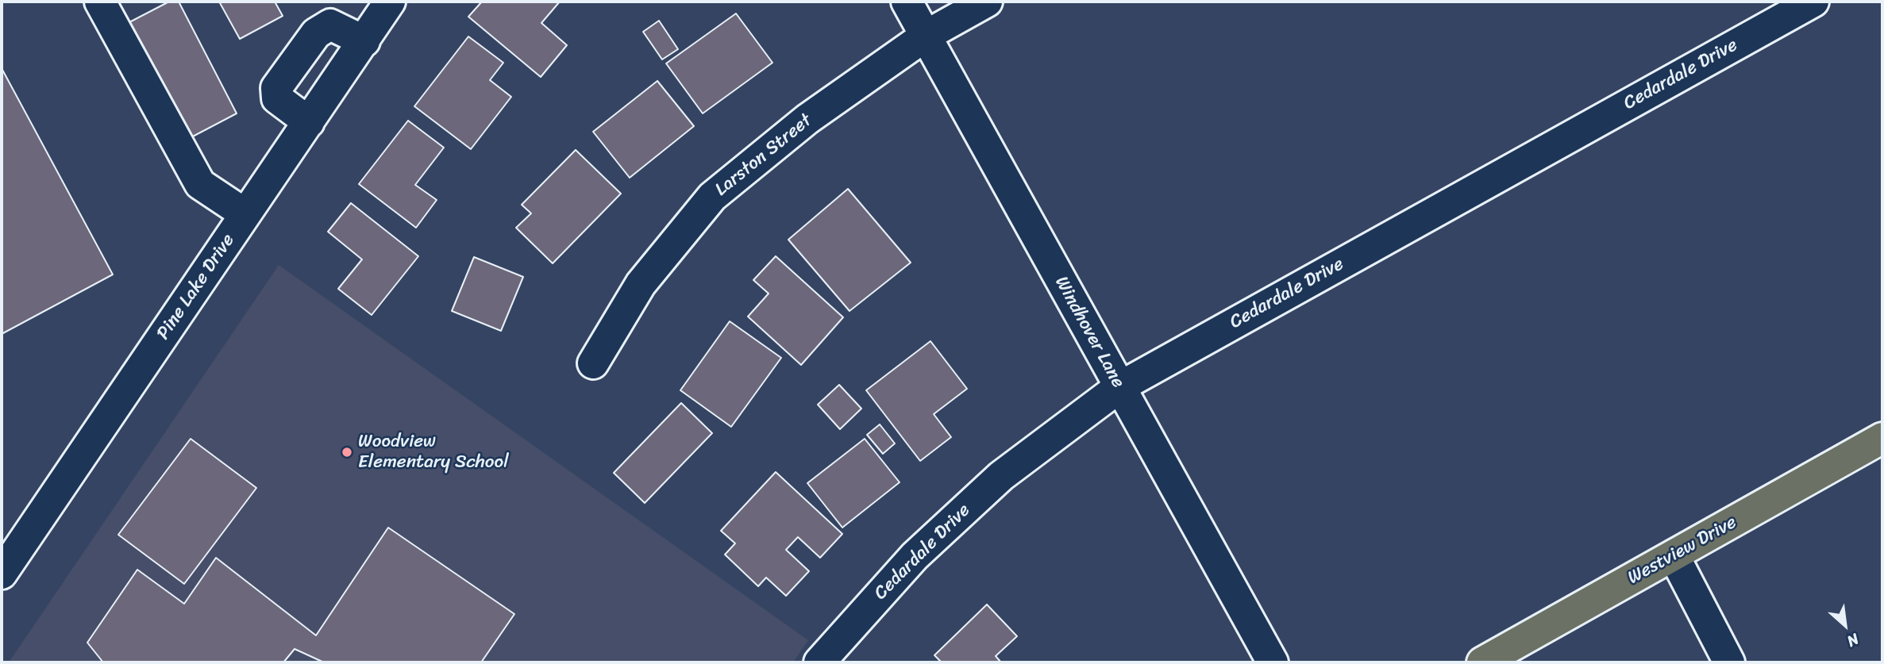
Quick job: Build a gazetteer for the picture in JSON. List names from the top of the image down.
{
  "streets": {
    "main road": ["Westview Drive"],
    "street": [
      "Cedardale Drive",
      "Larston Street",
      "Pine Lake Drive",
      "Windhover Lane"
    ]
  },
  "crossings": [
    ["Cedardale Drive", "Windhover Lane"],
    ["Larston Street", "Windhover Lane"]
  ],
  "places": ["Woodview Elementary School"],
  "north": "bottom right"
}
